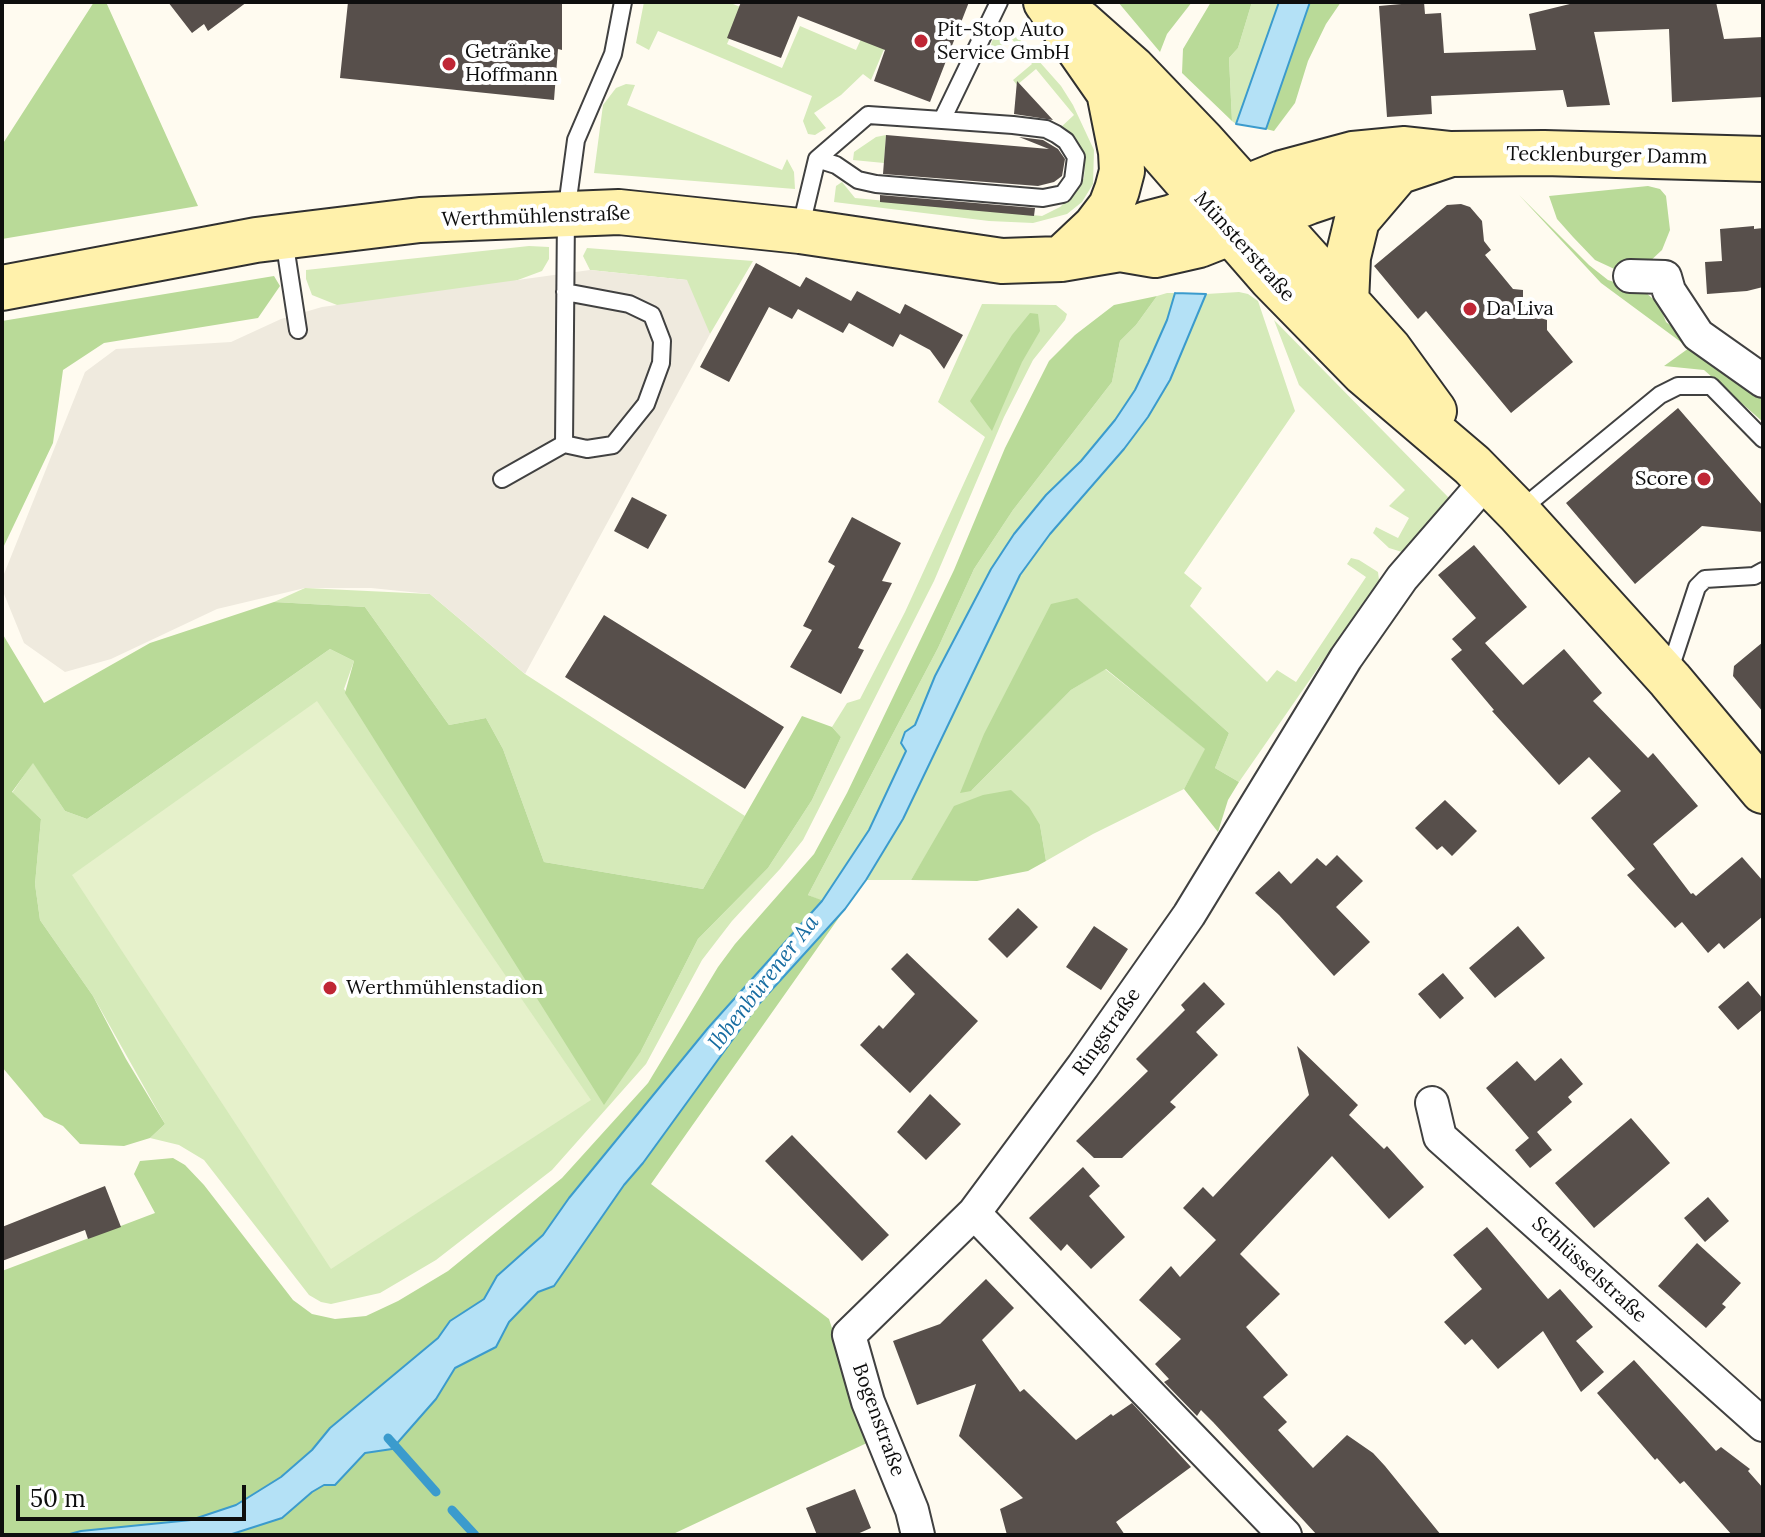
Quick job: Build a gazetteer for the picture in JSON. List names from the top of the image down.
{
  "streets": {
    "main road": ["Tecklenburger Damm", "Werthmühlenstraße", "Münsterstraße"],
    "street": ["Ringstraße", "Schlüsselstraße", "Bogenstraße"]
  },
  "crossings": [
    ["Tecklenburger Damm", "Werthmühlenstraße"],
    ["Tecklenburger Damm", "Münsterstraße"],
    ["Werthmühlenstraße", "Münsterstraße"],
    ["Münsterstraße", "Ringstraße"],
    ["Ringstraße", "Bogenstraße"]
  ],
  "water": ["Ibbenbürener Aa"],
  "places": [
    "Pit-Stop Auto Service GmbH",
    "Getränke Hoffmann",
    "Da Liva",
    "Score",
    "Werthmühlenstadion"
  ],
  "scale_bar": "50 m"
}
